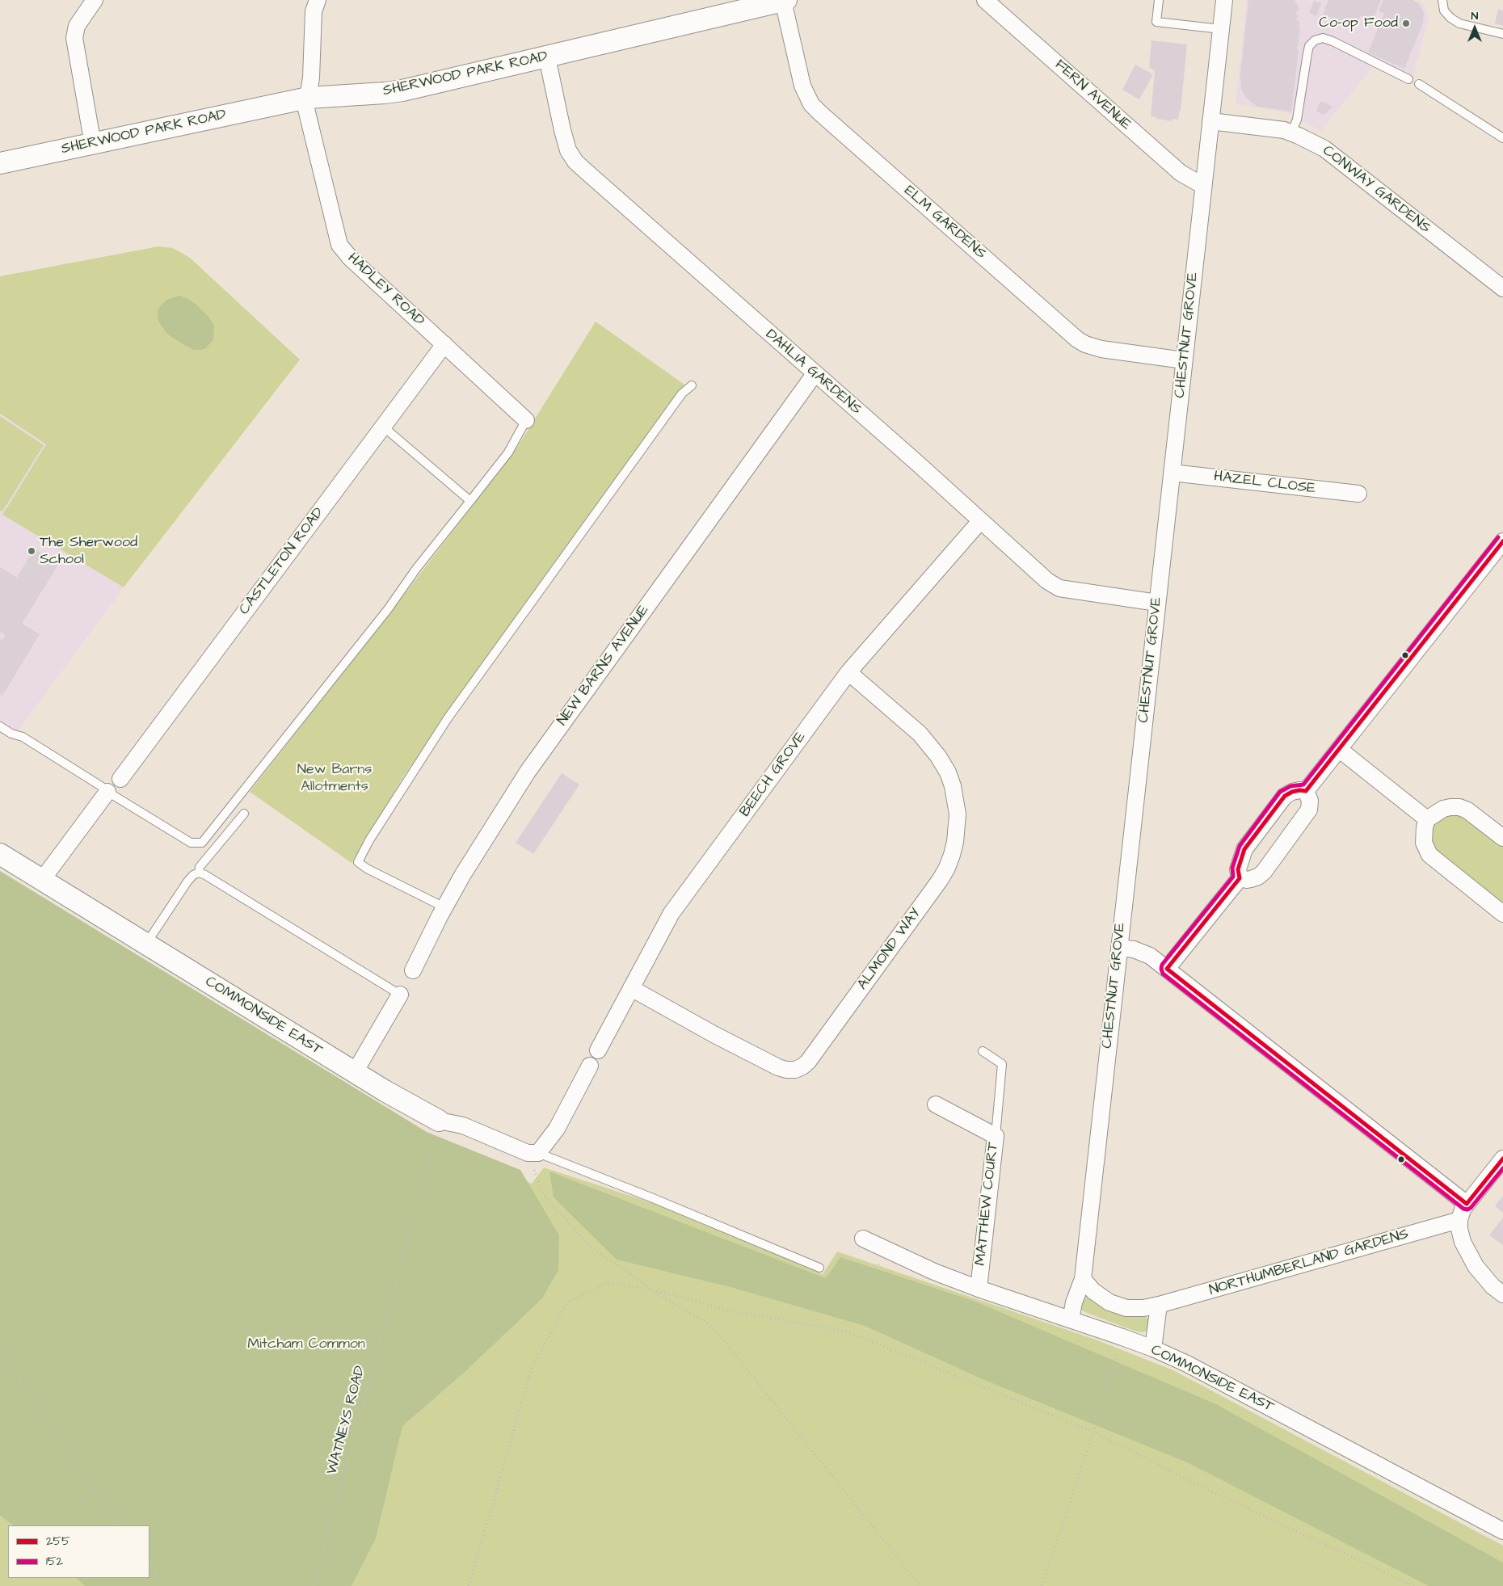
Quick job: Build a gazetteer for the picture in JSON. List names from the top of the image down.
{
  "streets": {
    "street": [
      "SHERWOOD PARK ROAD",
      "FERN AVENUE",
      "CONWAY GARDENS",
      "ELM GARDENS",
      "HADLEY ROAD",
      "CHESTNUT GROVE",
      "DAHLIA GARDENS",
      "HAZEL CLOSE",
      "CASTLETON ROAD",
      "NEW BARNS AVENUE",
      "BEECH GROVE",
      "ALMOND WAY",
      "COMMONSIDE EAST",
      "MATTHEW COURT",
      "NORTHUMBERLAND GARDENS"
    ],
    "path": ["WATNEYS ROAD"]
  },
  "crossings": [
    ["SHERWOOD PARK ROAD", "ELM GARDENS"],
    ["SHERWOOD PARK ROAD", "HADLEY ROAD"],
    ["SHERWOOD PARK ROAD", "DAHLIA GARDENS"],
    ["FERN AVENUE", "CHESTNUT GROVE"],
    ["CONWAY GARDENS", "CHESTNUT GROVE"],
    ["ELM GARDENS", "CHESTNUT GROVE"],
    ["HADLEY ROAD", "CASTLETON ROAD"],
    ["CHESTNUT GROVE", "DAHLIA GARDENS"],
    ["CHESTNUT GROVE", "HAZEL CLOSE"],
    ["CHESTNUT GROVE", "COMMONSIDE EAST"],
    ["CHESTNUT GROVE", "NORTHUMBERLAND GARDENS"],
    ["DAHLIA GARDENS", "NEW BARNS AVENUE"],
    ["DAHLIA GARDENS", "BEECH GROVE"],
    ["BEECH GROVE", "ALMOND WAY"],
    ["COMMONSIDE EAST", "MATTHEW COURT"],
    ["COMMONSIDE EAST", "WATNEYS ROAD"]
  ],
  "parks": ["New Barns Allotments", "Mitcham Common"],
  "places": ["Co-op Food", "The Sherwood School"],
  "lines": ["transit line 152", "transit line 255"],
  "legend": ["255", "152"],
  "north": "top"
}
